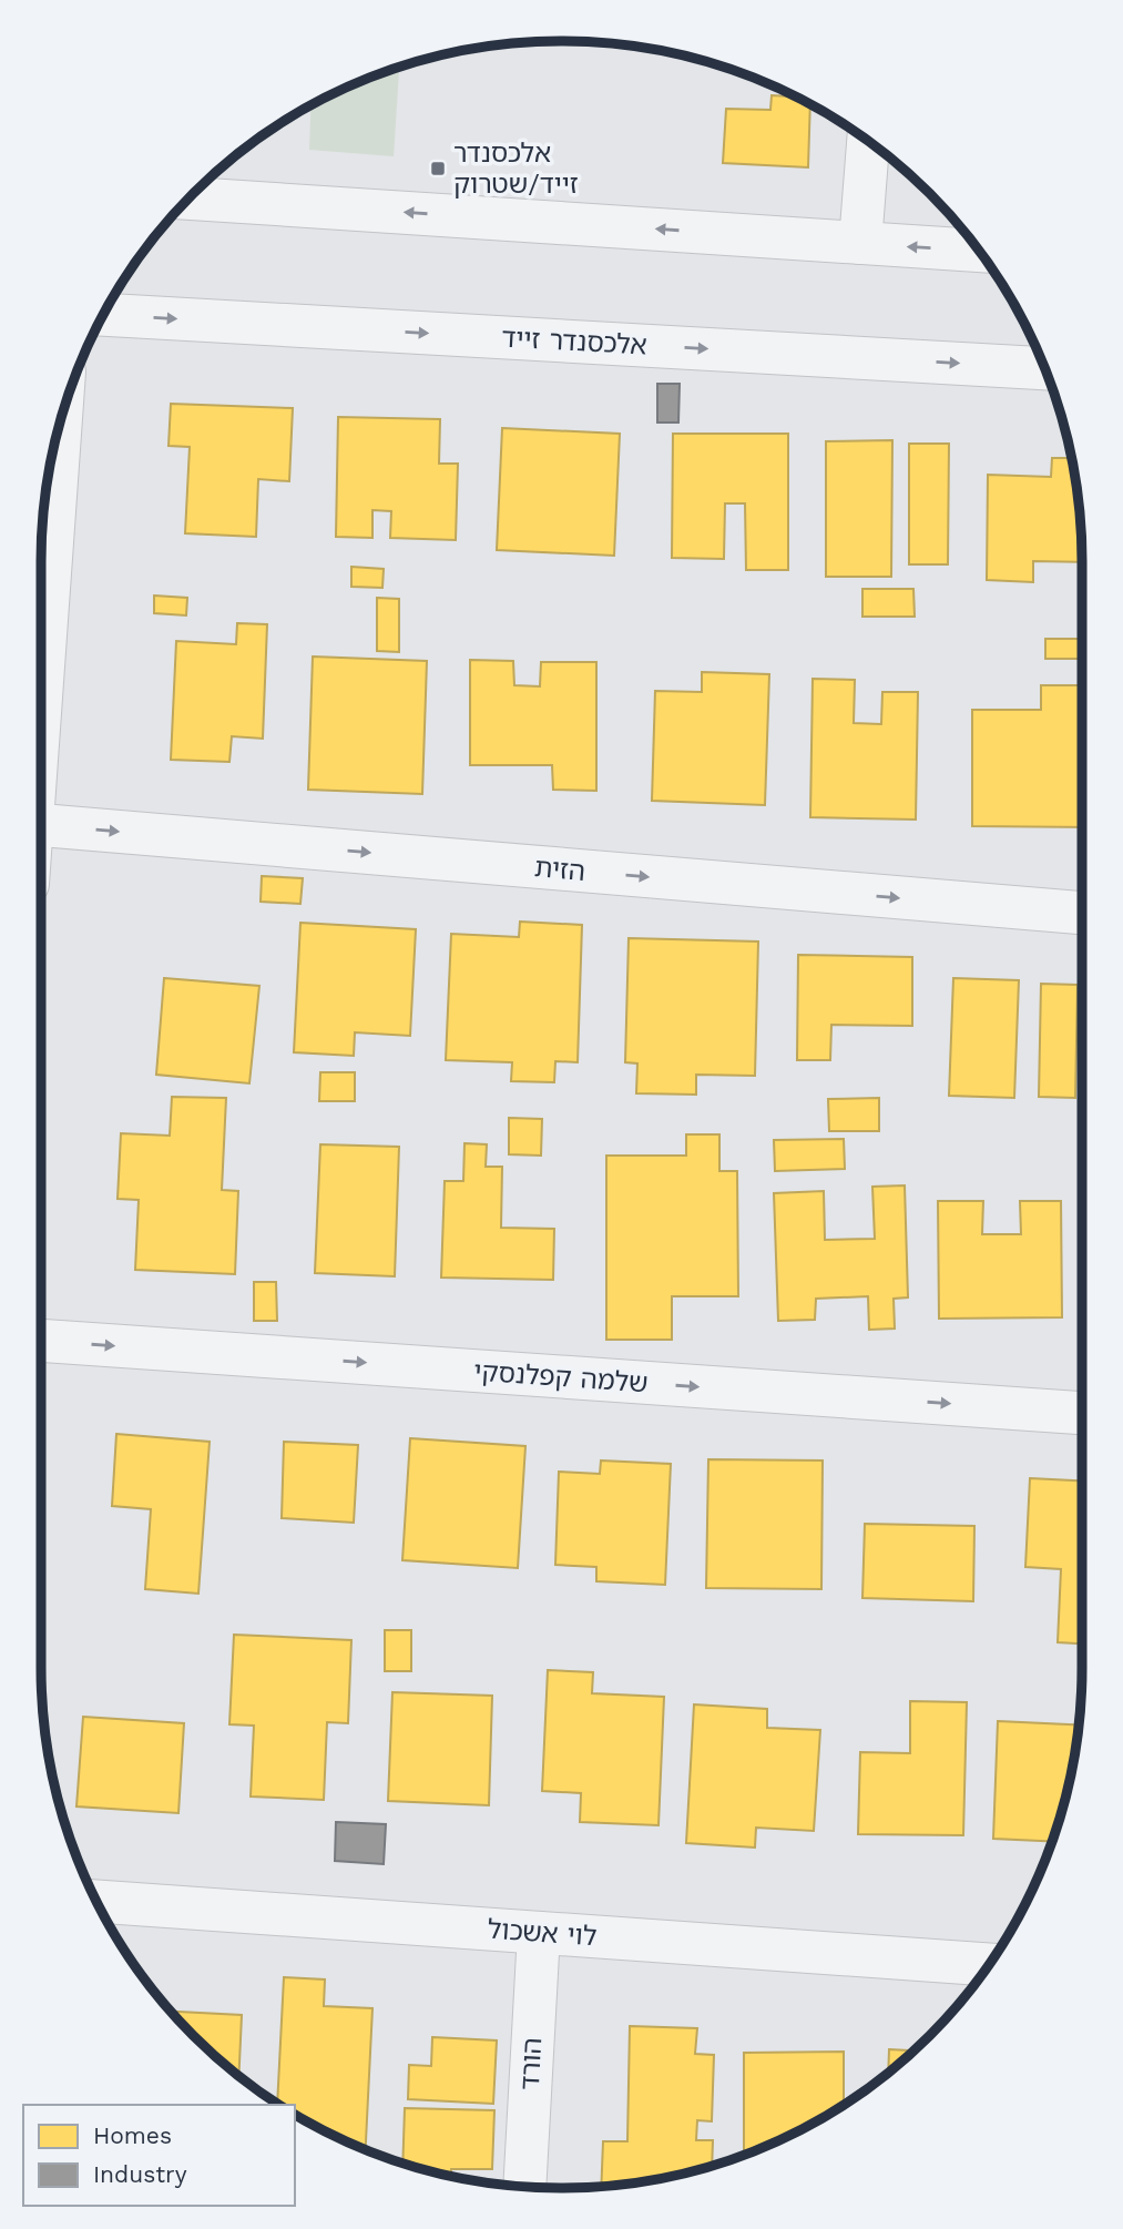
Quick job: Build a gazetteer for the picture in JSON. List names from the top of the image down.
{
  "streets": {
    "street": [
      "אלכסנדר זייד",
      "הזית",
      "שלמה קפלנסקי",
      "לוי אשכול",
      "הורד"
    ]
  },
  "crossings": [
    ["לוי אשכול", "הורד"]
  ],
  "one_way": ["הזית", "שלמה קפלנסקי"],
  "places": {
    "transit": ["אלכסנדר זייד/שטרוק"]
  },
  "legend": ["Homes", "Industry"]
}
